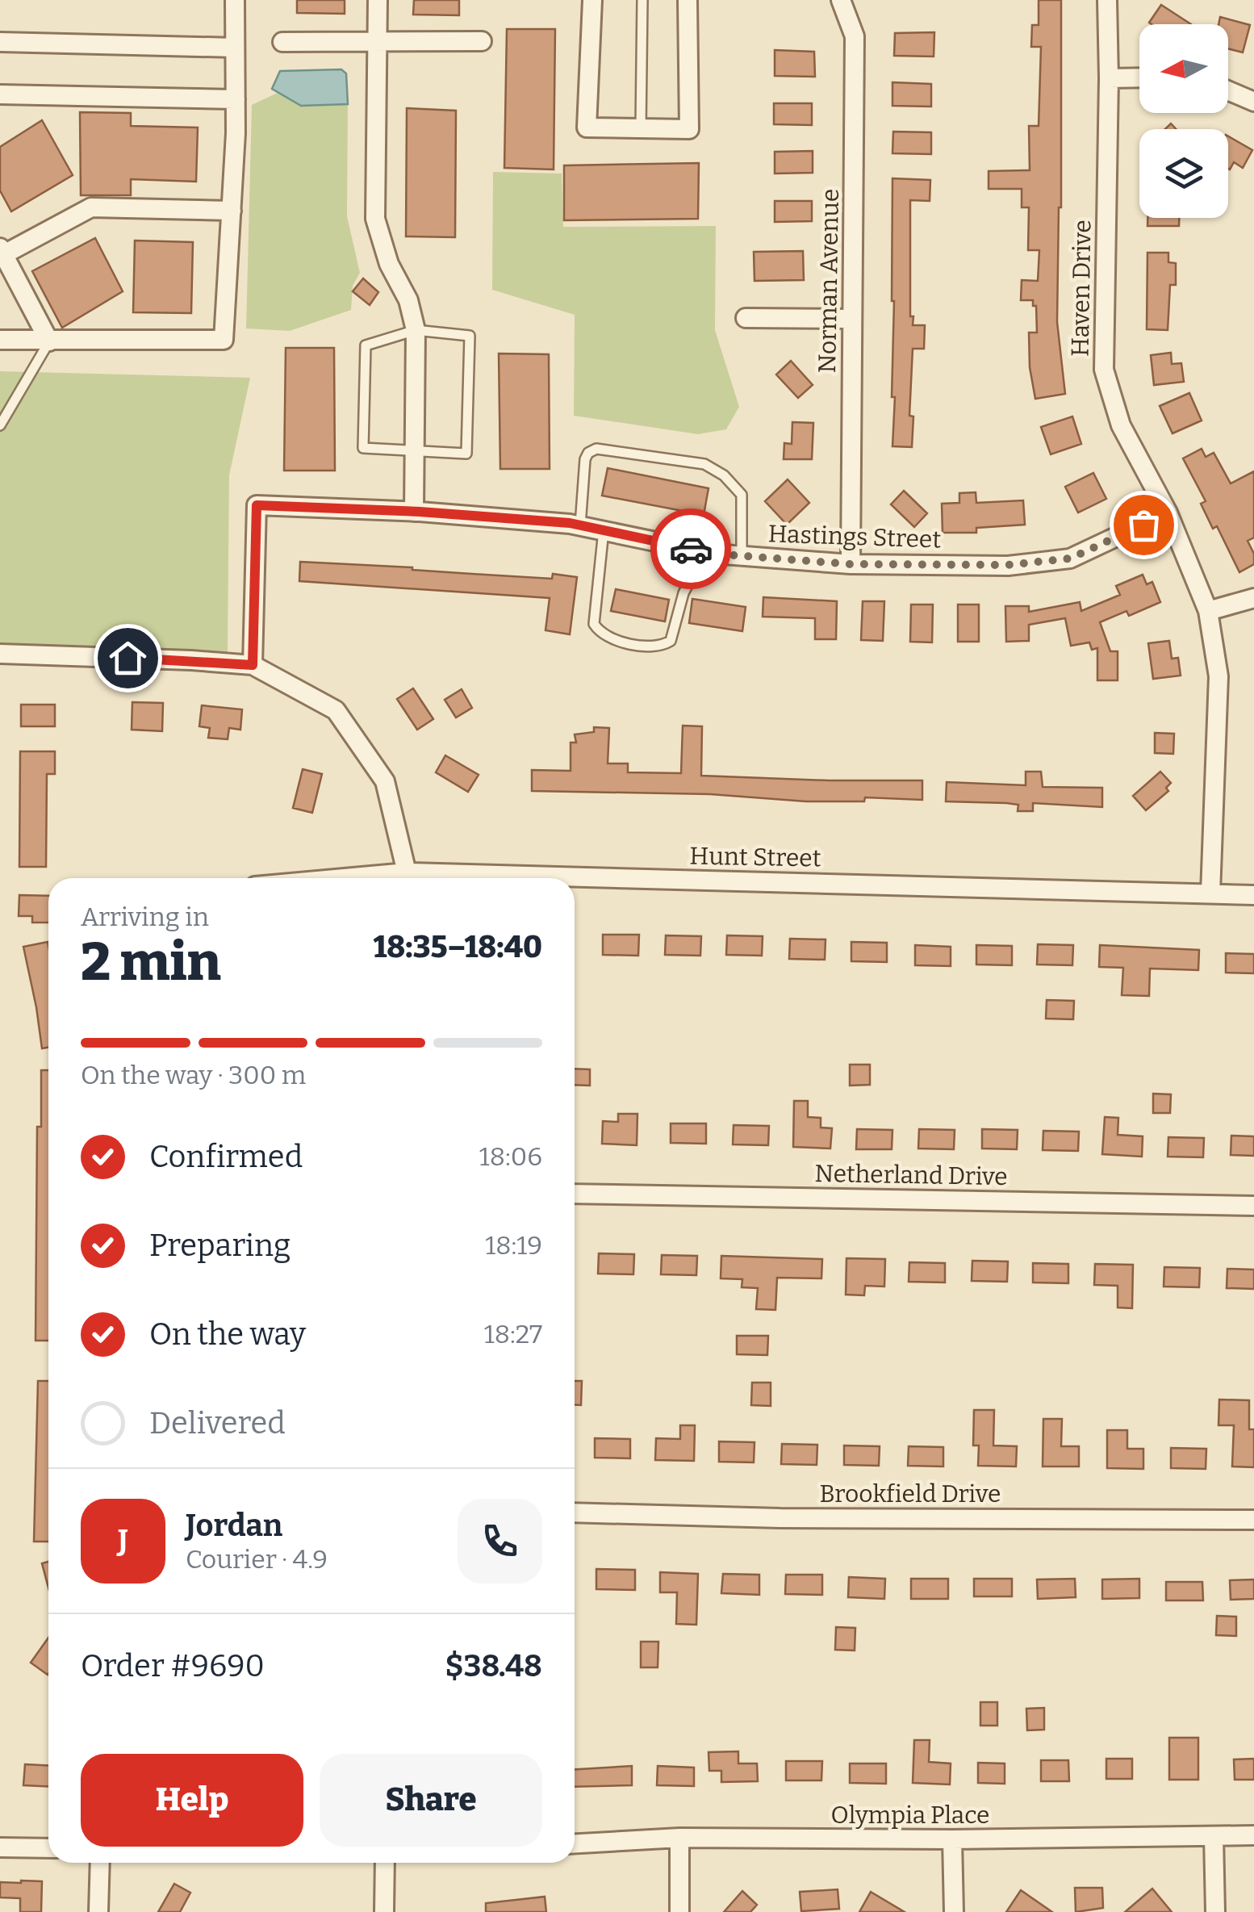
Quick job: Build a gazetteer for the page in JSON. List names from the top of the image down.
{
  "streets": {
    "street": [
      "Norman Avenue",
      "Haven Drive",
      "Hastings Street",
      "Hunt Street",
      "Netherland Drive",
      "Brookfield Drive",
      "Olympia Place"
    ]
  },
  "crossings": [
    ["Norman Avenue", "Hastings Street"],
    ["Haven Drive", "Hastings Street"],
    ["Haven Drive", "Hunt Street"]
  ],
  "north": "left",
  "page": {
    "heading": ["2 min", "Arriving in", "18:35–18:40"],
    "panel": [
      "Jordan",
      "Courier · 4.9",
      "Order #9690",
      "$38.48"
    ],
    "bar": "On the way · 300 m",
    "list": [
      ["Confirmed", "18:06"],
      ["Preparing", "18:19"],
      ["On the way", "18:27"],
      "Delivered"
    ],
    "round": "J",
    "buttons": ["Help", "Share"]
  }
}
